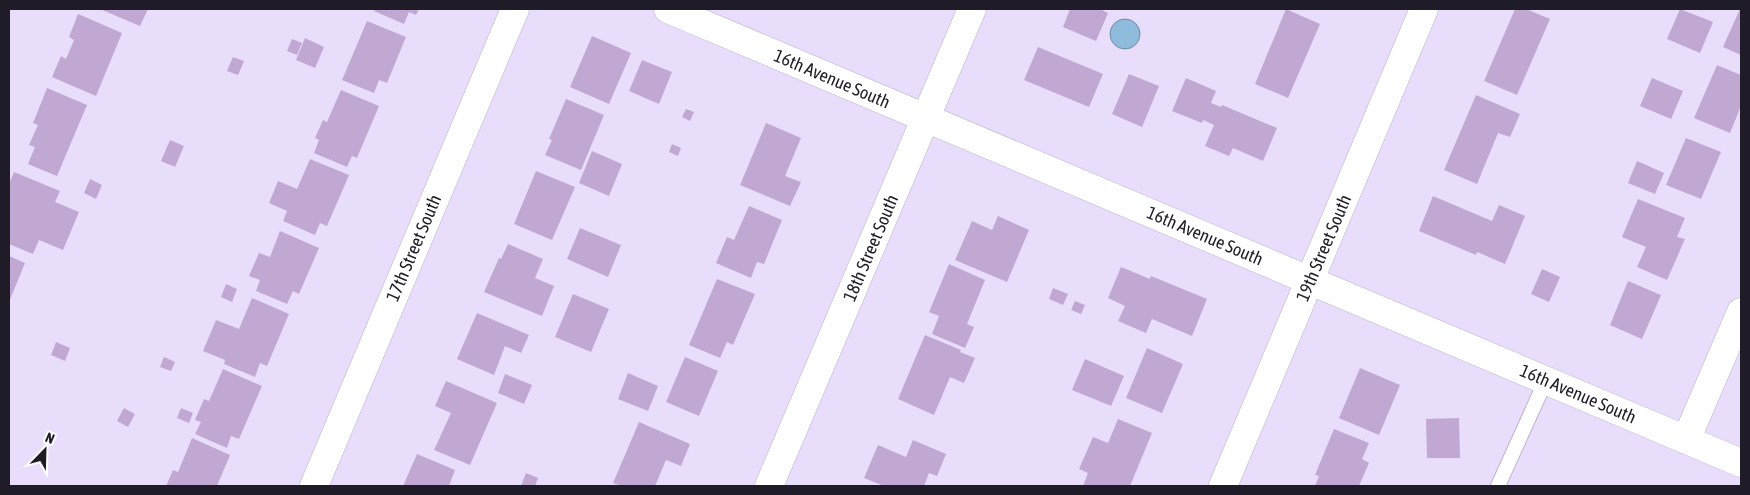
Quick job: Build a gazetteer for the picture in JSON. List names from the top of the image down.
{
  "streets": {
    "street": [
      "16th Avenue South",
      "17th Street South",
      "18th Street South",
      "19th Street South"
    ]
  },
  "crossings": [
    ["16th Avenue South", "18th Street South"],
    ["16th Avenue South", "19th Street South"]
  ],
  "north": "top right"
}
